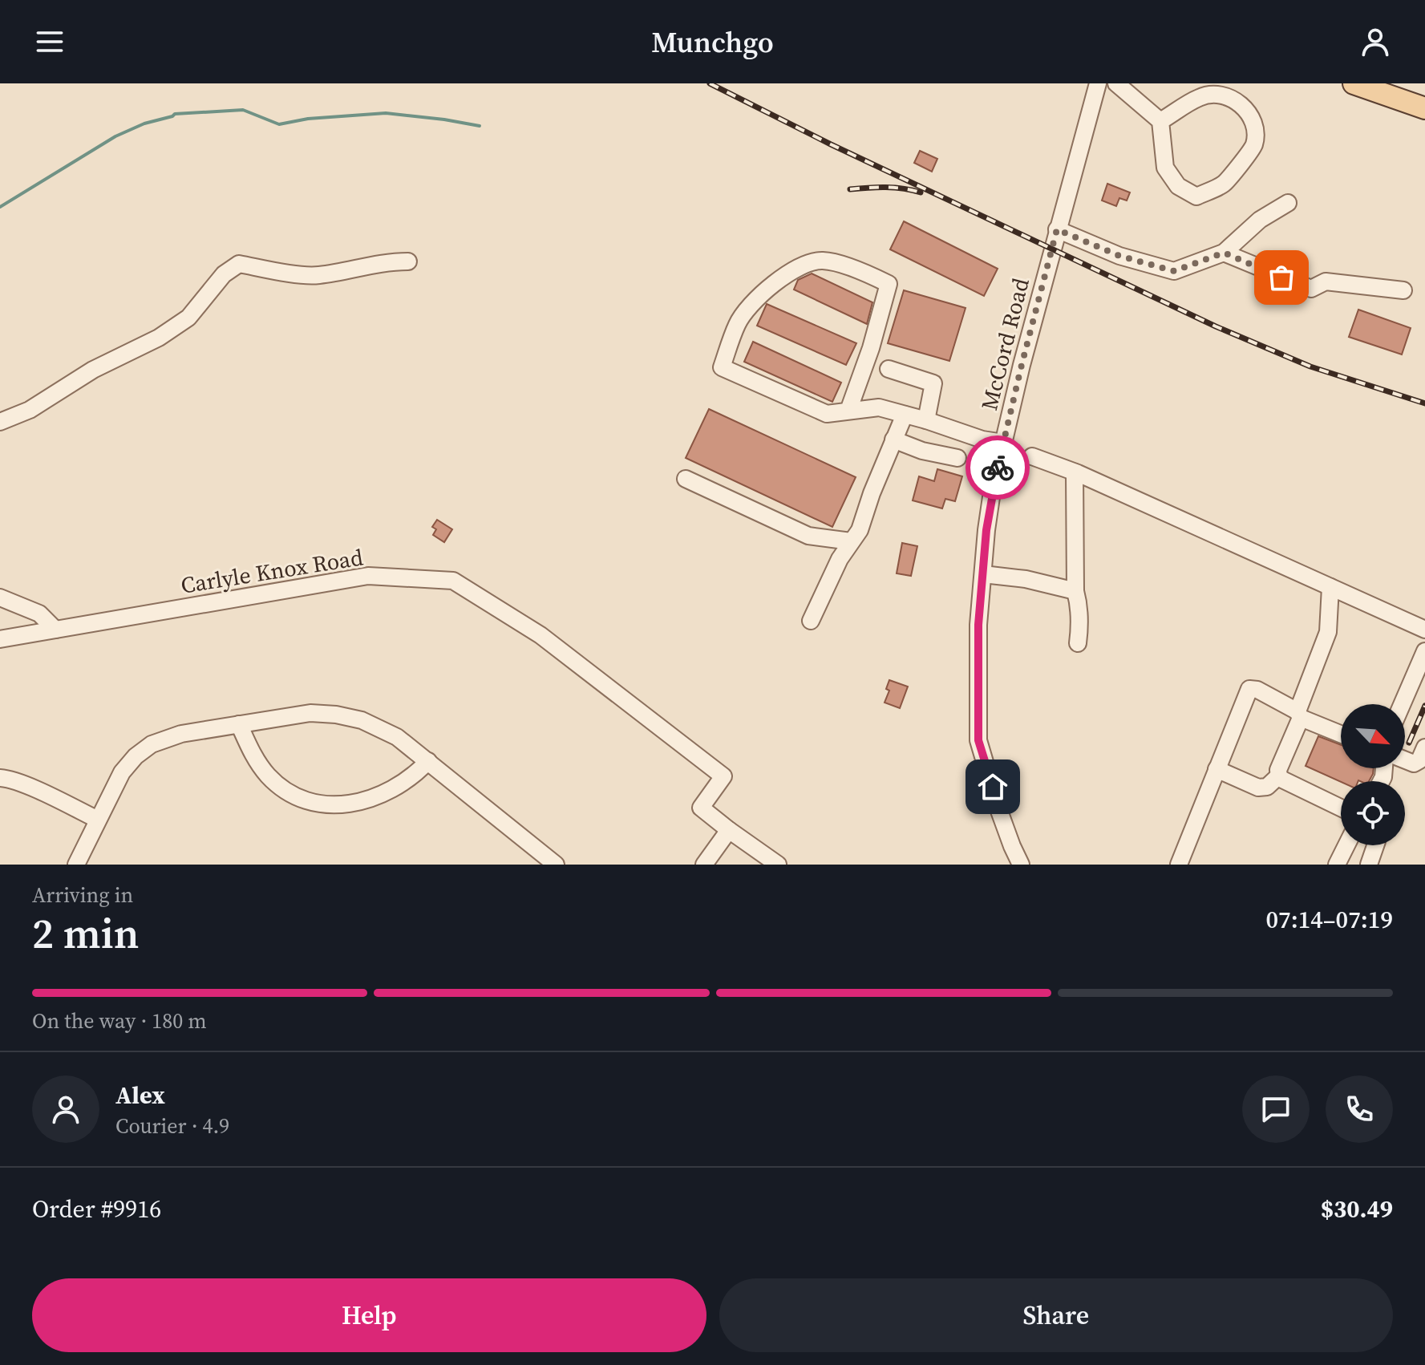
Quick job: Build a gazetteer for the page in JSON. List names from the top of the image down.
{
  "streets": {
    "street": ["McCord Road", "Carlyle Knox Road"]
  },
  "north": "bottom right",
  "page": {
    "header": "Munchgo",
    "heading": ["2 min", "Arriving in", "07:14–07:19"],
    "panel": [
      "Alex",
      "Courier · 4.9",
      "Order #9916",
      "$30.49"
    ],
    "bar": "On the way · 180 m",
    "buttons": ["Help", "Share"]
  }
}
